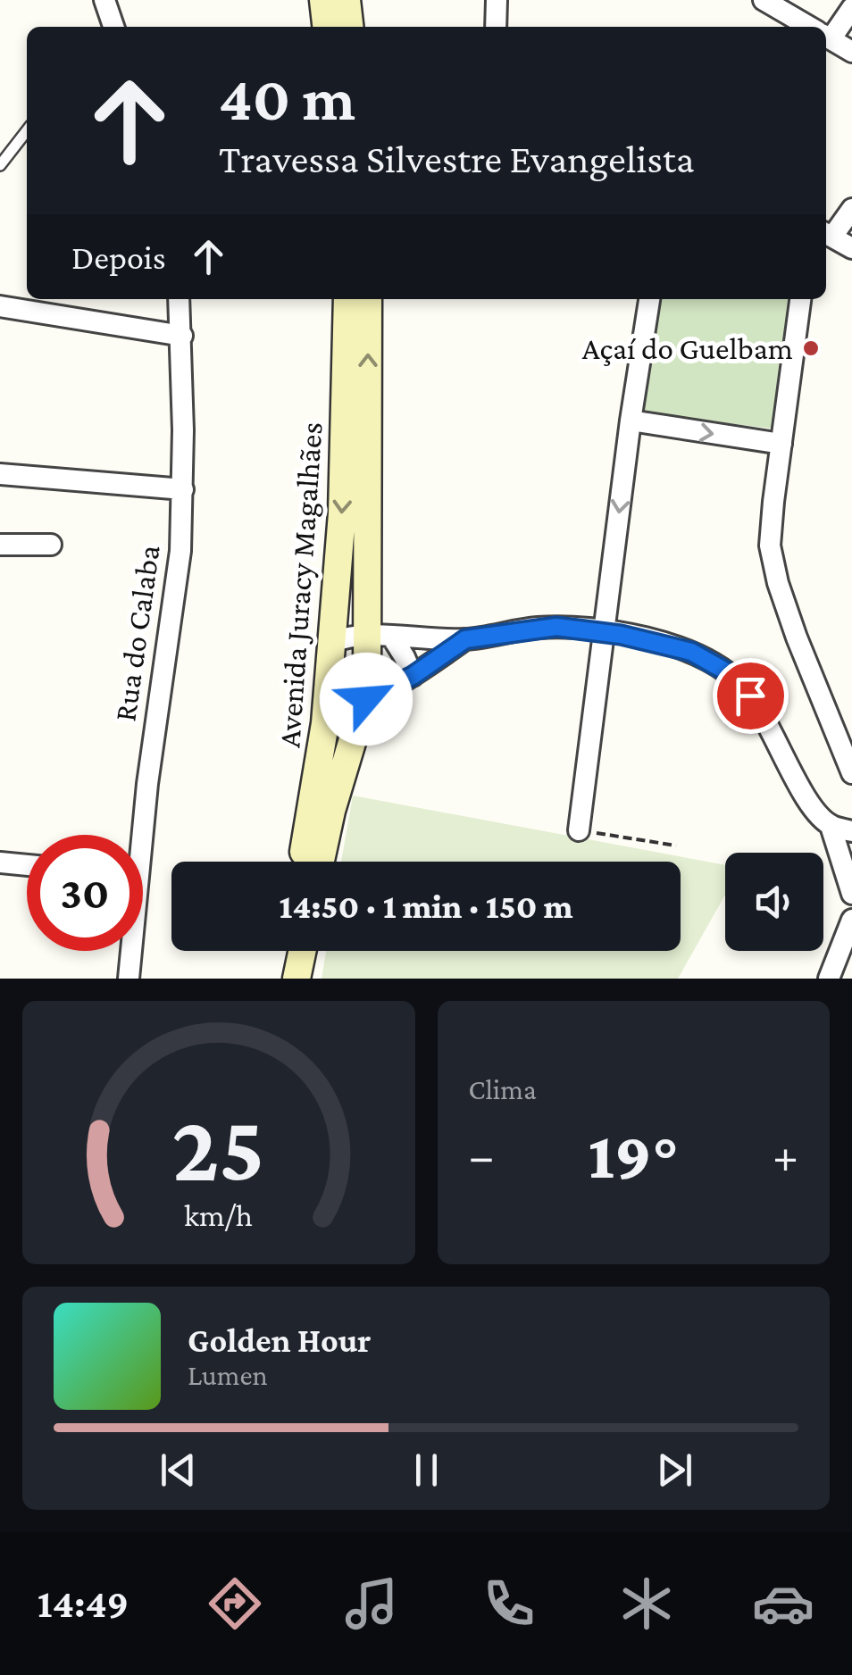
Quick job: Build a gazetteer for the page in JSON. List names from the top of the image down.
{
  "streets": {
    "main road": ["Avenida Juracy Magalhães"],
    "street": ["Rua do Calaba"]
  },
  "places": ["Açaí do Guelbam"],
  "page": {
    "turn": ["40 m", "Travessa Silvestre Evangelista"],
    "then": "Depois",
    "limit": "30",
    "trip": "14:50 · 1 min · 150 m",
    "tile": "Clima",
    "heat": ["−", "19°", "+"],
    "song": ["Golden Hour", "Lumen"],
    "tabs": "14:49",
    "gauge": ["25", "km/h"]
  }
}
